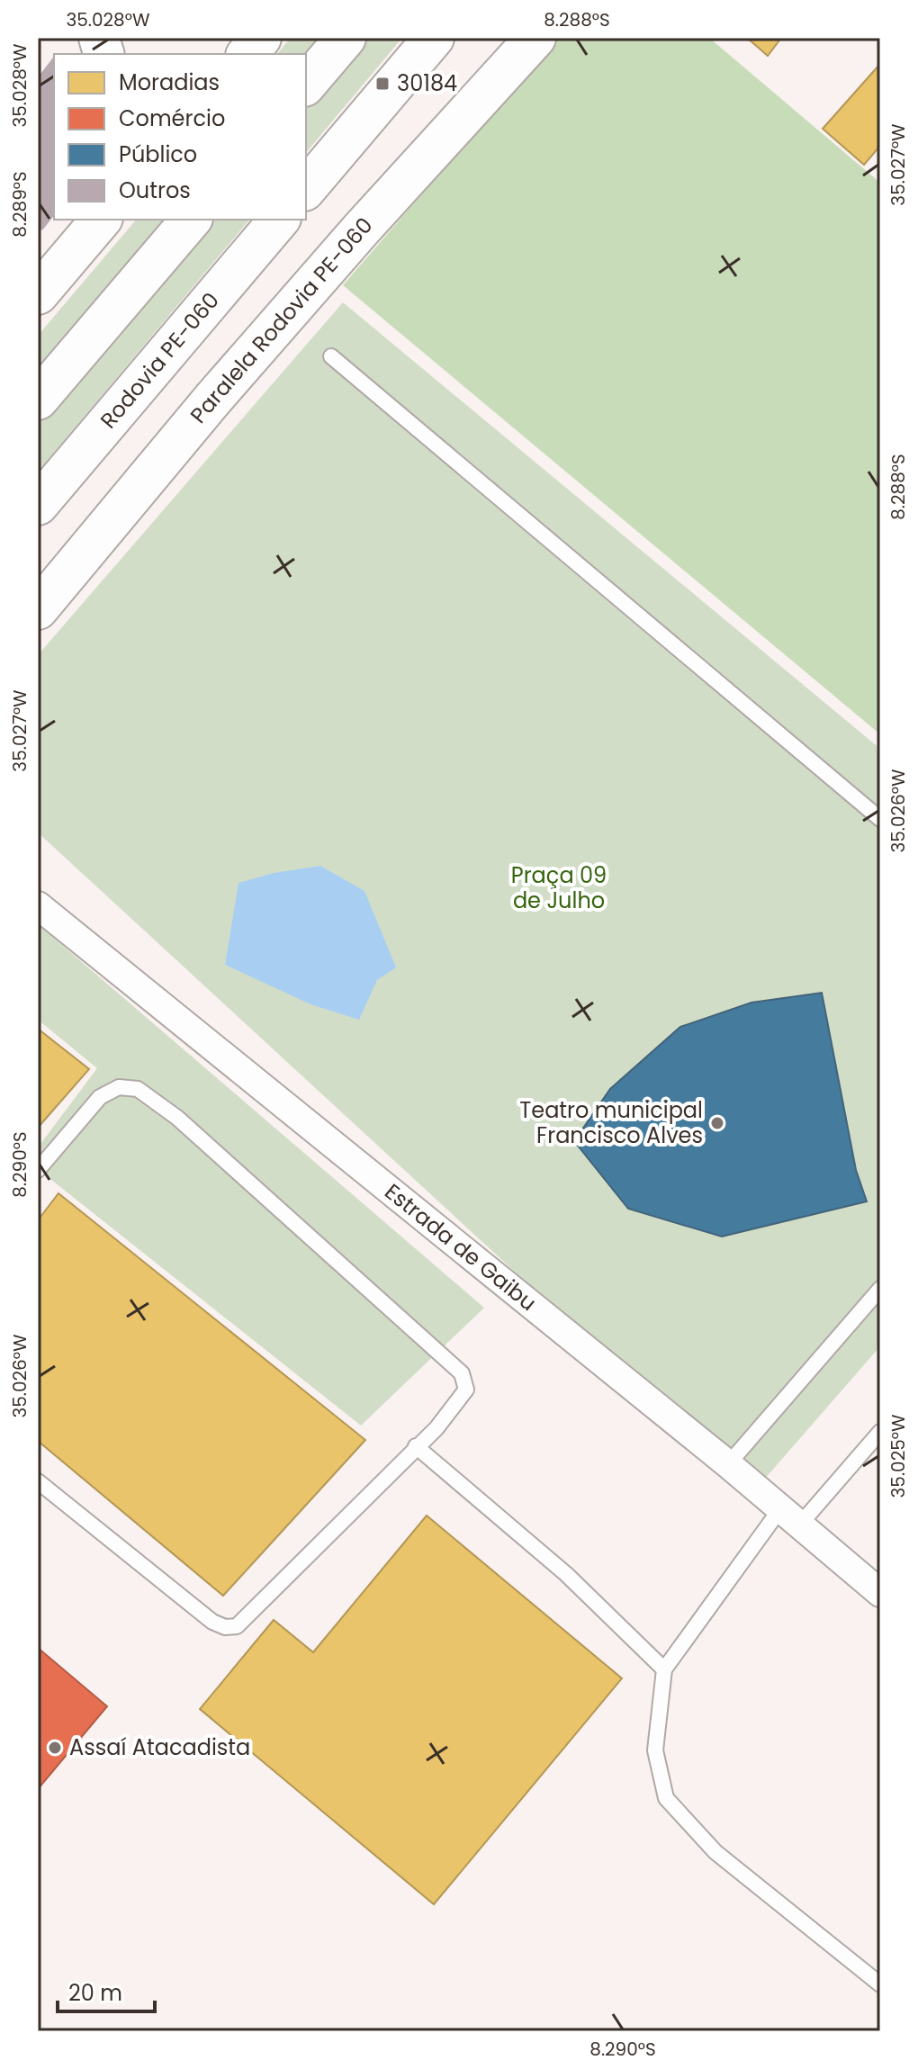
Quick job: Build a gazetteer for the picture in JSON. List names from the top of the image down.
{
  "streets": {
    "main road": ["Paralela Rodovia PE-060", "Rodovia PE-060"],
    "street": ["Estrada de Gaibu"]
  },
  "parks": ["Praça 09 de Julho"],
  "places": {
    "transit": ["30184"],
    "other": ["Teatro municipal Francisco Alves", "Assaí Atacadista"]
  },
  "legend": [
    "Moradias",
    "Comércio",
    "Público",
    "Outros"
  ],
  "scale_bar": "20 m",
  "coordinates": [
    "35.028°W",
    "8.288°S",
    "35.027°W",
    "8.289°S",
    "35.026°W",
    "8.290°S",
    "35.025°W"
  ]
}
